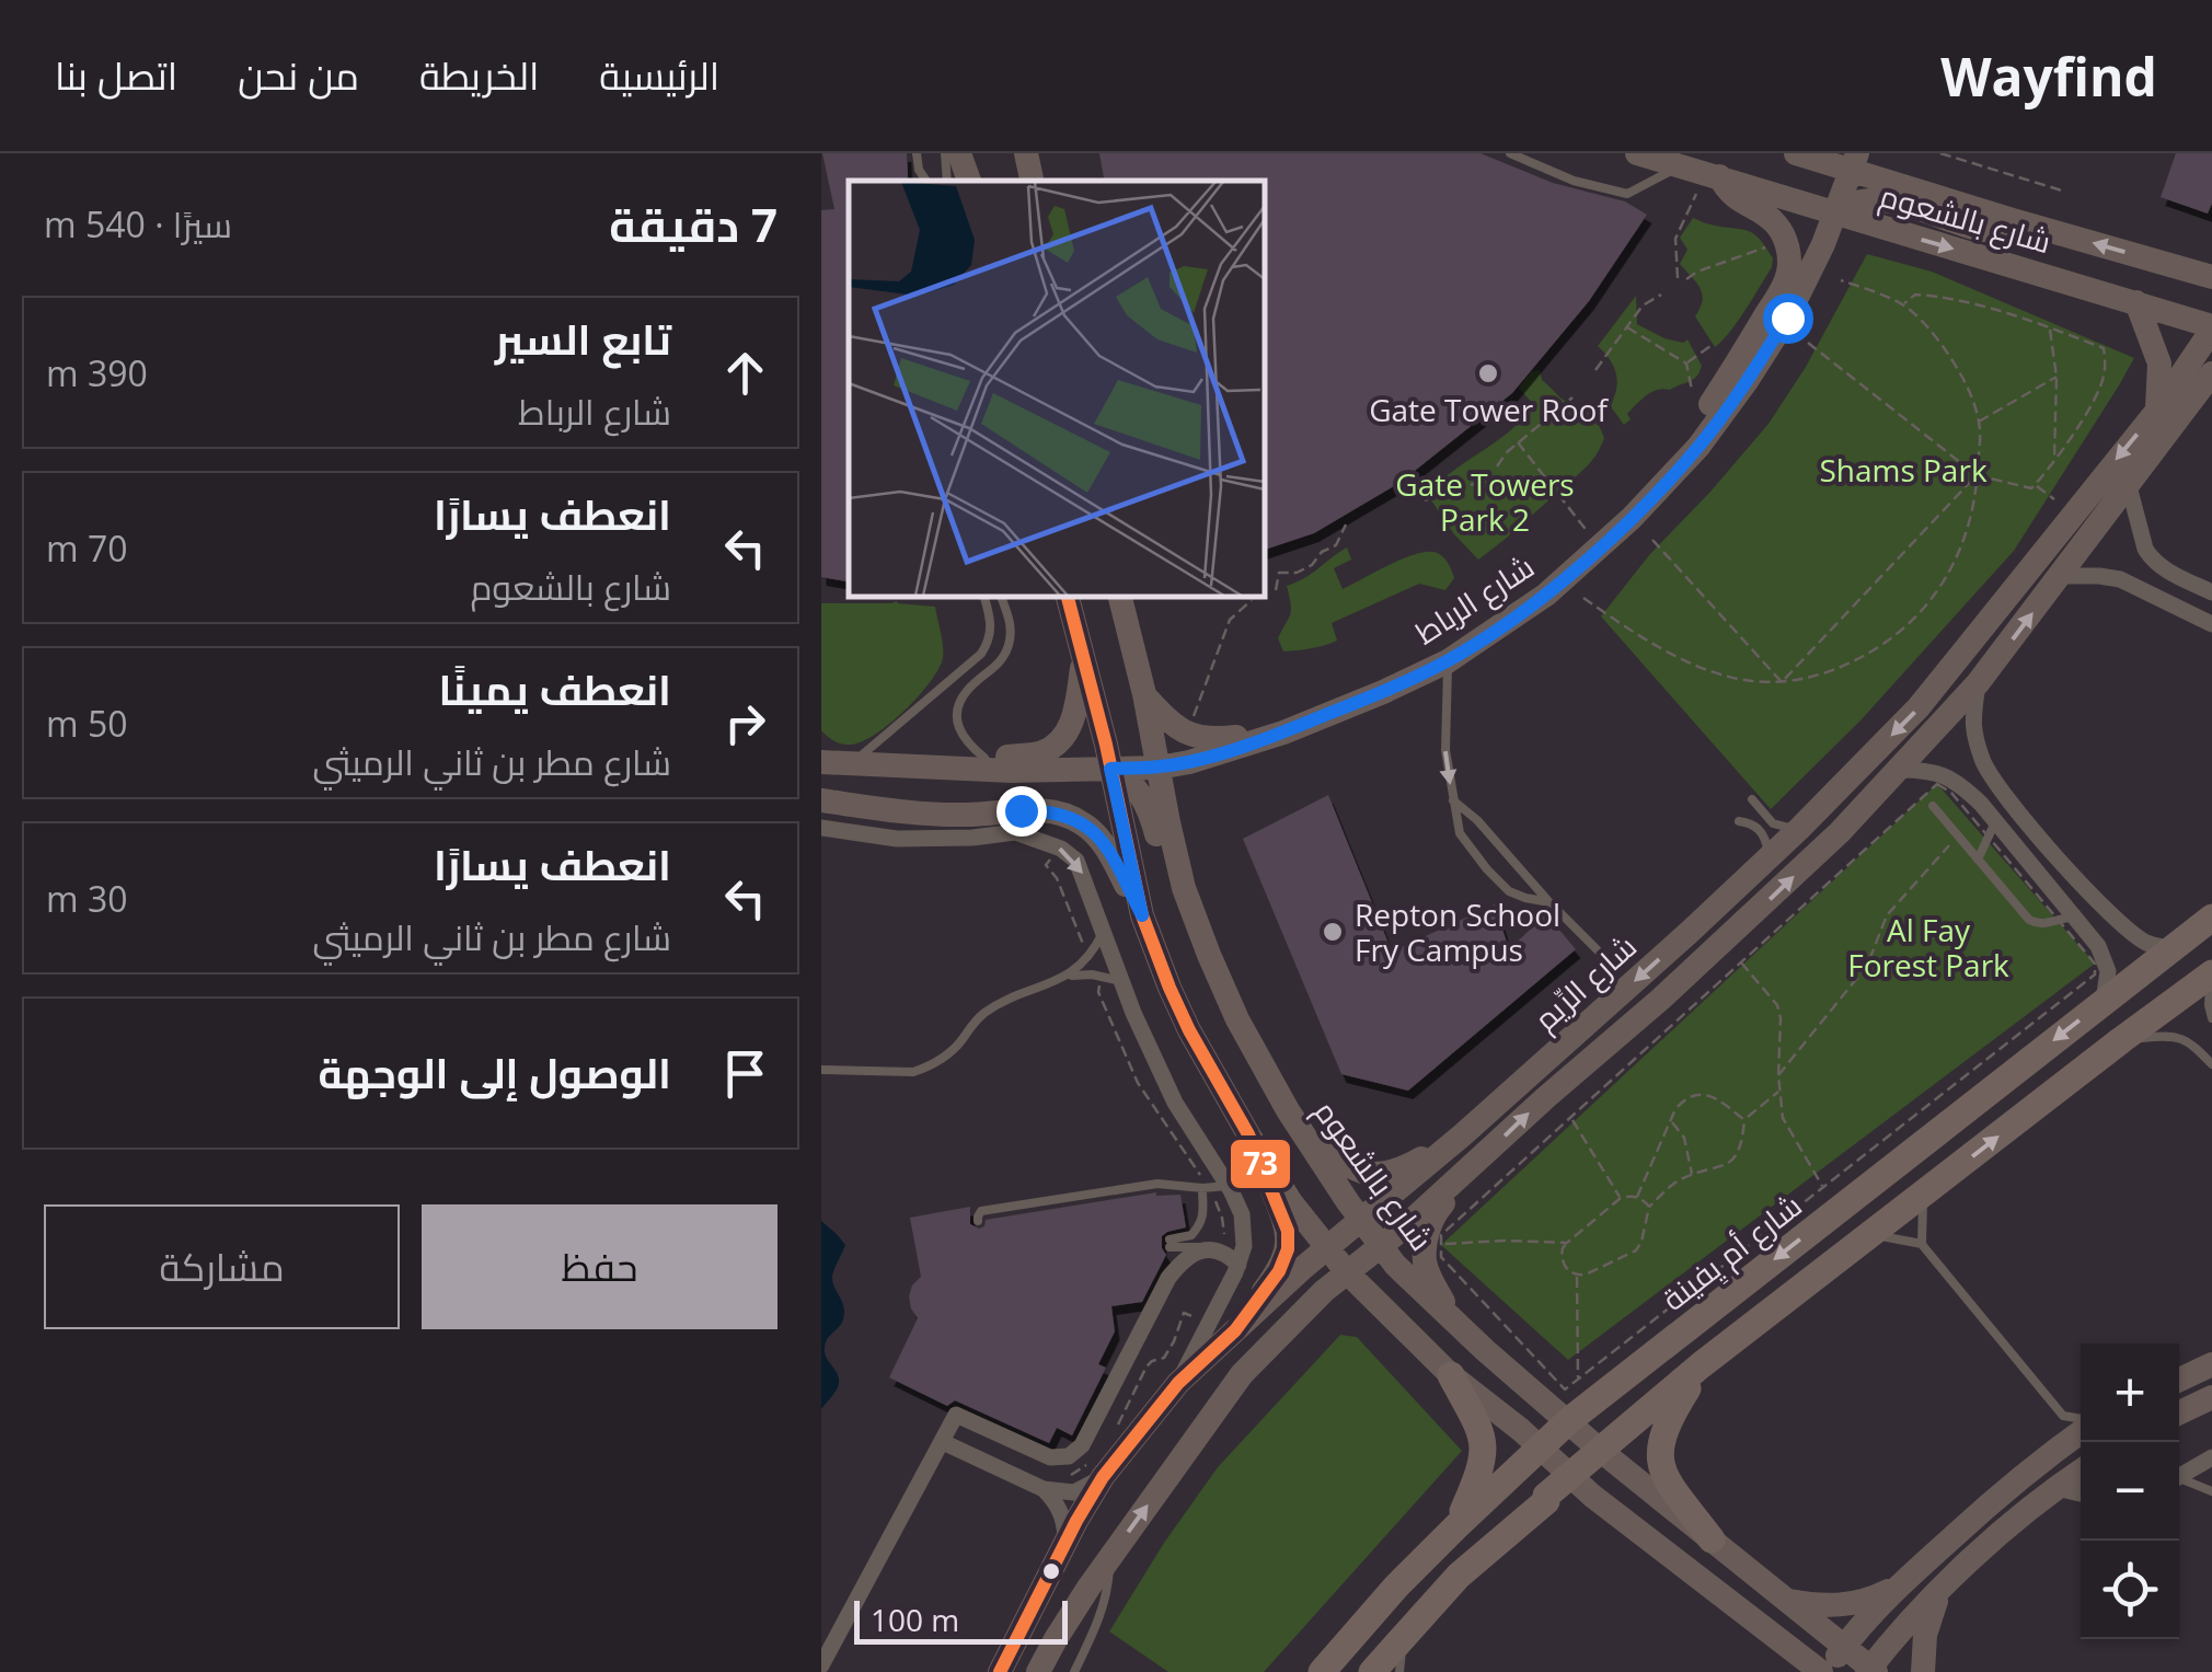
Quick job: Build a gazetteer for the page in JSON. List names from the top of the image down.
{
  "streets": {
    "main road": [
      "شارع بالشعوم",
      "شارع الرباط",
      "شارع الرِّيم",
      "شارع أم يِفينة"
    ]
  },
  "crossings": [
    ["شارع بالشعوم", "شارع الرباط"],
    ["شارع بالشعوم", "شارع الرِّيم"],
    ["شارع بالشعوم", "شارع أم يِفينة"]
  ],
  "parks": ["Shams Park", "Gate Towers Park 2", "Al Fay Forest Park"],
  "places": ["Gate Tower Roof", "Repton School Fry Campus"],
  "lines": ["transit line 73"],
  "scale_bar": "100 m",
  "page": {
    "header": "Wayfind",
    "nav": [
      "الرئيسية",
      "الخريطة",
      "من نحن",
      "اتصل بنا"
    ],
    "heading": ["7 دقيقة", "سيرًا · 540 m"],
    "list": [
      ["تابع السير", "شارع الرباط", "390 m"],
      ["انعطف يسارًا", "شارع بالشعوم", "70 m"],
      ["انعطف يمينًا", "شارع مطر بن ثاني الرميثي", "50 m"],
      ["انعطف يسارًا", "شارع مطر بن ثاني الرميثي", "30 m"],
      "الوصول إلى الوجهة"
    ],
    "buttons": ["حفظ", "مشاركة"],
    "map_buttons": ["+", "−"],
    "scale": "100 m"
  }
}
